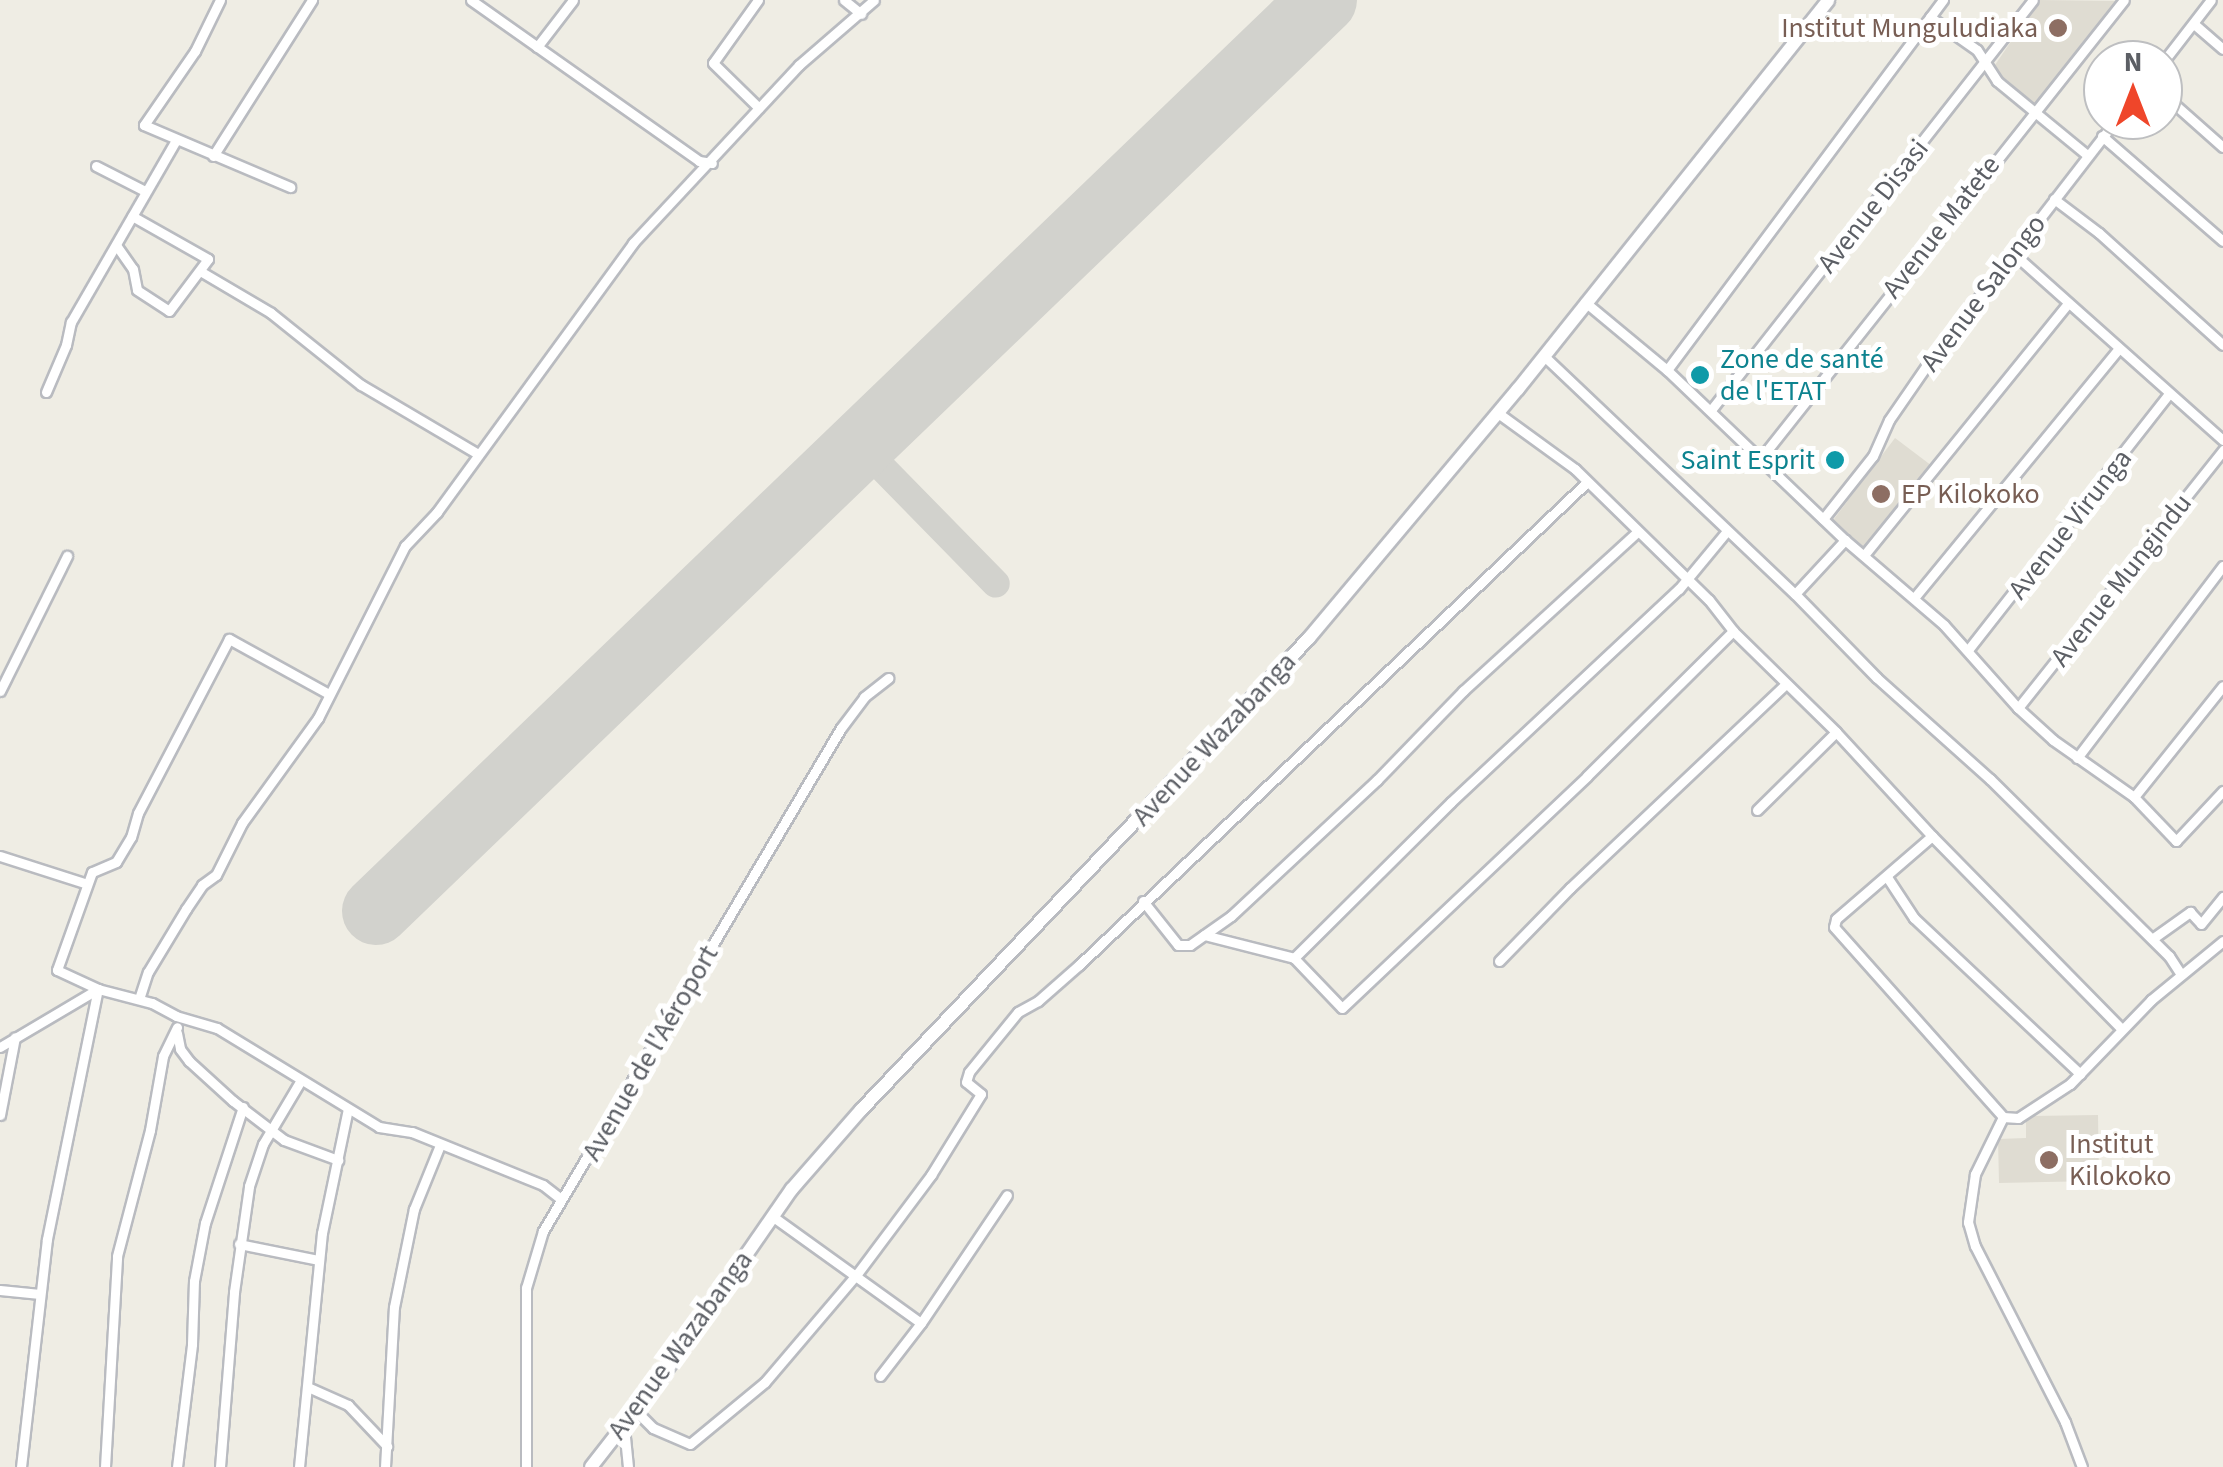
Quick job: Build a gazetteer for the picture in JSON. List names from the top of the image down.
{
  "streets": {
    "main road": ["Avenue Wazabanga"],
    "street": [
      "Avenue Disasi",
      "Avenue Matete",
      "Avenue Salongo",
      "Avenue Virunga",
      "Avenue Mungindu",
      "Avenue de l'Aéroport"
    ]
  },
  "places": [
    "Institut Munguludiaka",
    "Zone de santé de l'ETAT",
    "Saint Esprit",
    "EP Kilokoko",
    "Institut Kilokoko"
  ],
  "north": "top"
}
